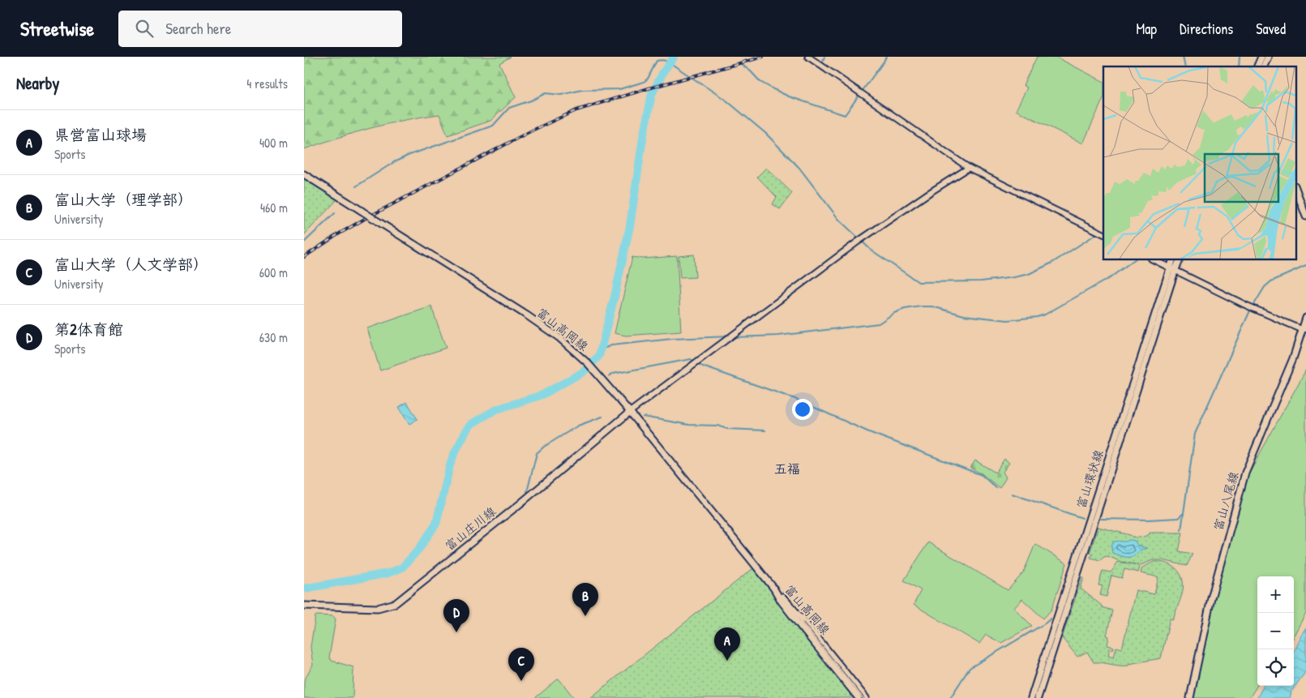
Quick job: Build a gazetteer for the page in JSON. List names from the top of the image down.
{
  "streets": {
    "main road": [
      "富山高岡線",
      "富山環状線",
      "富山八尾線",
      "富山庄川線"
    ]
  },
  "crossings": [
    ["富山高岡線", "富山庄川線"]
  ],
  "districts": ["五福"],
  "page": {
    "header": "Streetwise",
    "search": "Search here",
    "nav": ["Map", "Directions", "Saved"],
    "heading": ["Nearby", "4 results"],
    "list": [
      {
        "mark": "A",
        "name": "県営富山球場",
        "note": "Sports",
        "value": "400 m"
      },
      {
        "mark": "B",
        "name": "富山大学（理学部）",
        "note": "University",
        "value": "460 m"
      },
      {
        "mark": "C",
        "name": "富山大学（人文学部）",
        "note": "University",
        "value": "600 m"
      },
      {
        "mark": "D",
        "name": "第2体育館",
        "note": "Sports",
        "value": "630 m"
      }
    ],
    "map_buttons": ["+", "−"],
    "pins": [
      "B",
      "D",
      "A",
      "C"
    ]
  }
}
